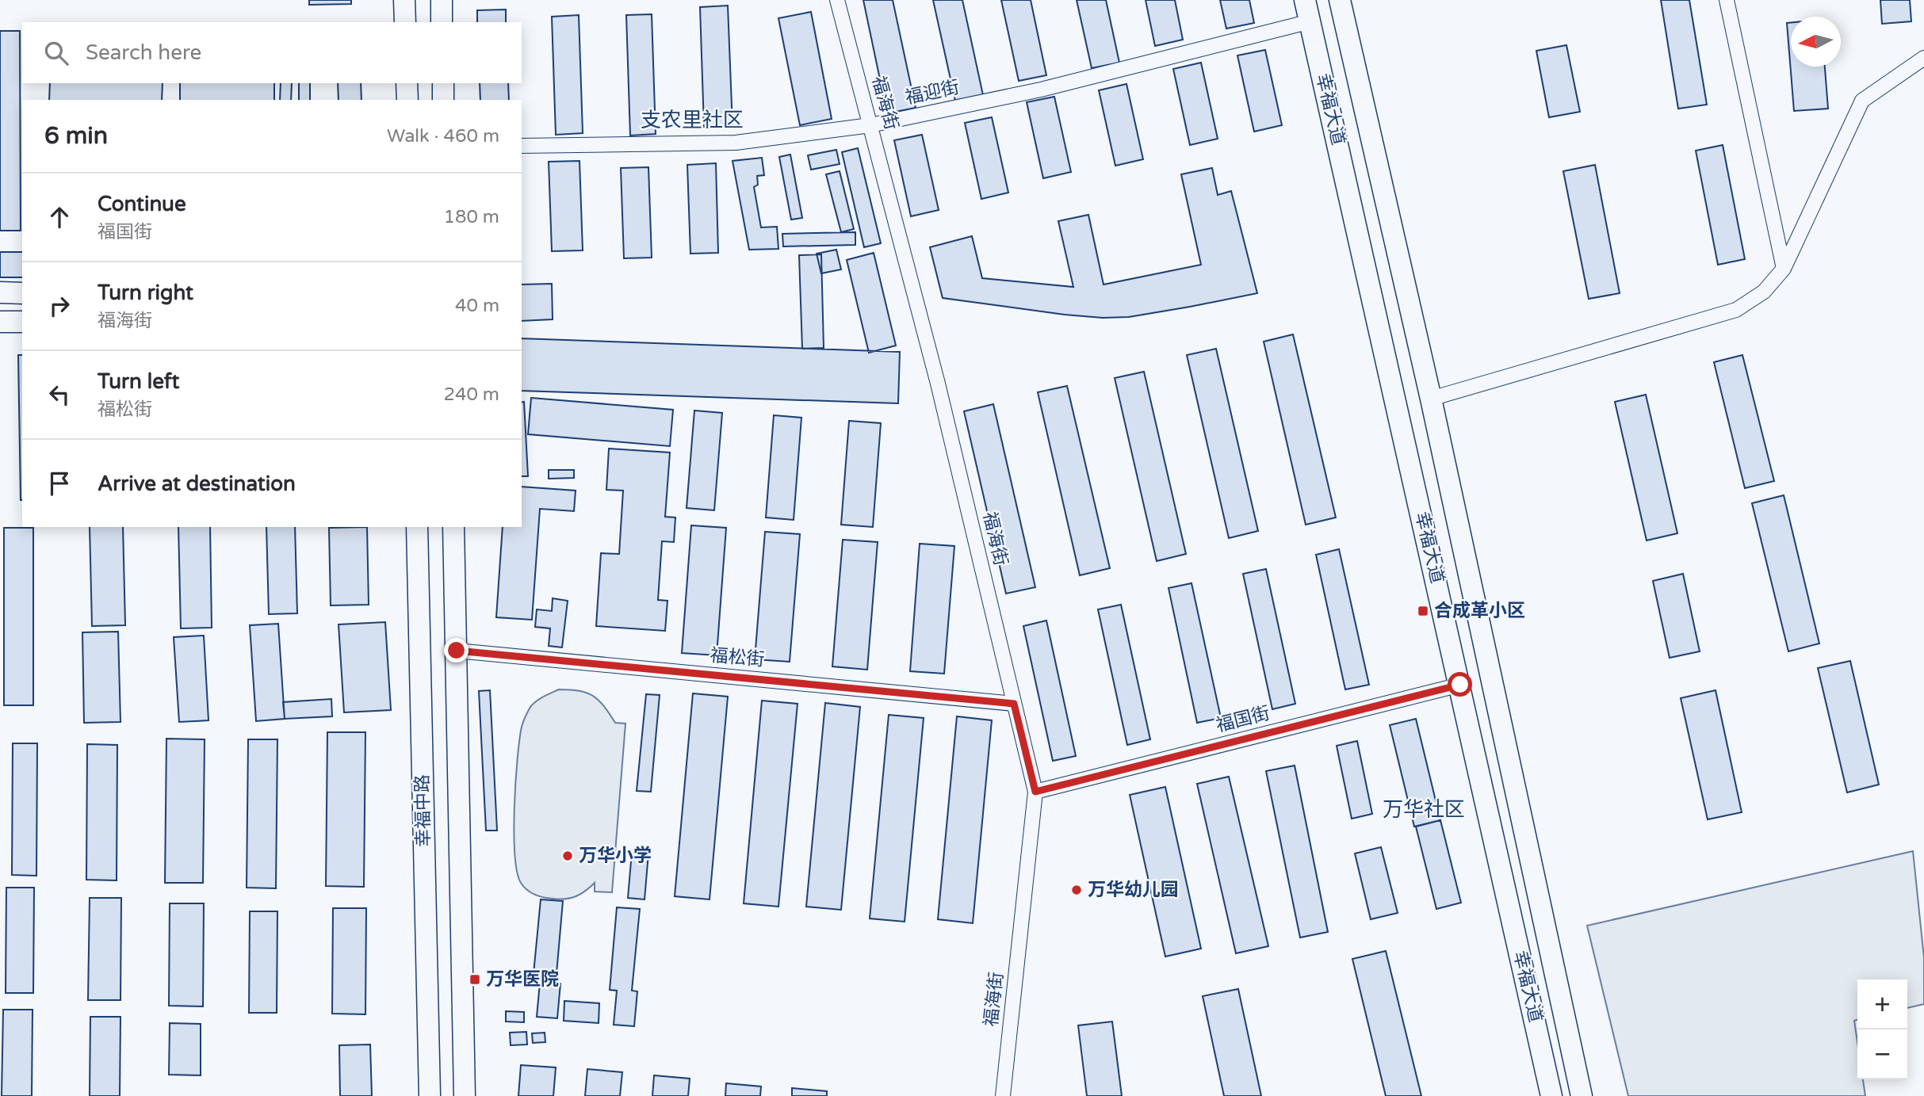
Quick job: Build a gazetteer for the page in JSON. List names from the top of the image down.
{
  "streets": {
    "main road": ["幸福大道", "幸福中路"],
    "street": [
      "福迎街",
      "福海街",
      "福松街",
      "福国街"
    ]
  },
  "crossings": [
    ["福迎街", "福海街"],
    ["福迎街", "幸福大道"],
    ["福海街", "福松街"],
    ["福海街", "福国街"],
    ["幸福大道", "福国街"],
    ["福松街", "幸福中路"]
  ],
  "districts": ["支农里社区", "万华社区"],
  "places": {
    "transit": ["合成革小区", "万华医院"],
    "other": ["万华小学", "万华幼儿园"]
  },
  "north": "left",
  "page": {
    "search": "Search here",
    "heading": ["6 min", "Walk · 460 m"],
    "list": [
      ["Continue", "福国街", "180 m"],
      ["Turn right", "福海街", "40 m"],
      ["Turn left", "福松街", "240 m"],
      "Arrive at destination"
    ],
    "map_buttons": ["+", "−"]
  }
}
